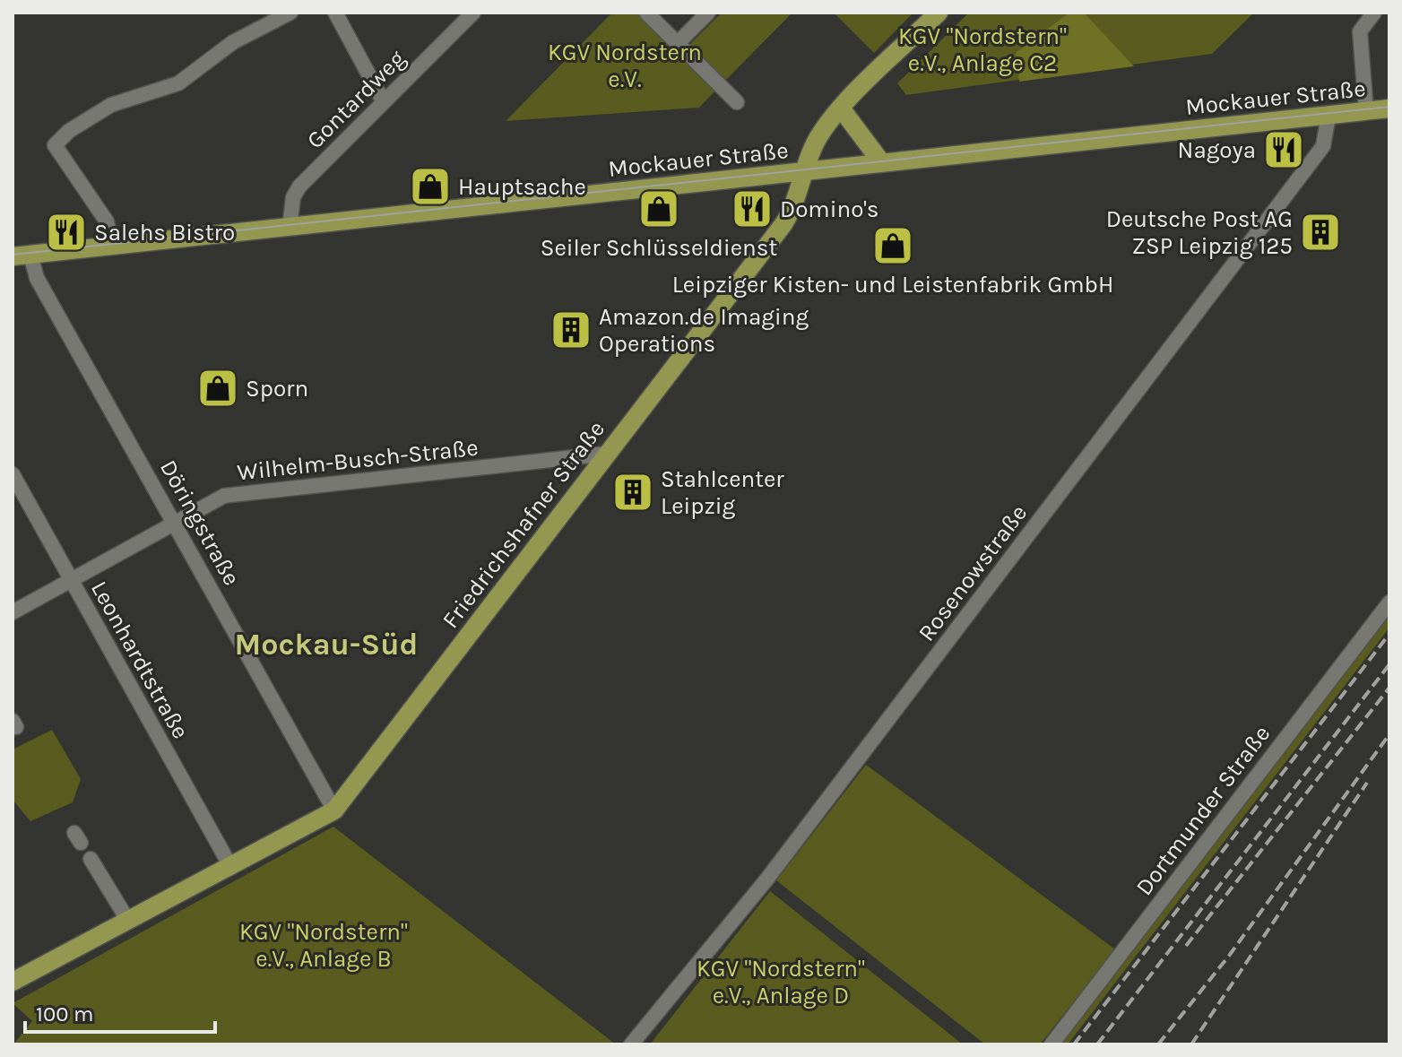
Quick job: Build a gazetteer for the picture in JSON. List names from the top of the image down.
{
  "streets": {
    "main road": ["Mockauer Straße", "Friedrichshafner Straße"],
    "street": [
      "Gontardweg",
      "Wilhelm-Busch-Straße",
      "Döringstraße",
      "Rosenowstraße",
      "Leonhardtstraße",
      "Dortmunder Straße"
    ]
  },
  "crossings": [
    ["Mockauer Straße", "Gontardweg"],
    ["Mockauer Straße", "Döringstraße"],
    ["Mockauer Straße", "Friedrichshafner Straße"],
    ["Mockauer Straße", "Rosenowstraße"],
    ["Wilhelm-Busch-Straße", "Döringstraße"],
    ["Wilhelm-Busch-Straße", "Friedrichshafner Straße"],
    ["Wilhelm-Busch-Straße", "Leonhardtstraße"],
    ["Döringstraße", "Friedrichshafner Straße"],
    ["Friedrichshafner Straße", "Leonhardtstraße"]
  ],
  "districts": ["Mockau-Süd"],
  "parks": [
    "KGV \"Nordstern\" e.V., Anlage C2",
    "KGV Nordstern e.V.",
    "KGV \"Nordstern\" e.V., Anlage B",
    "KGV \"Nordstern\" e.V., Anlage D"
  ],
  "places": {
    "restaurant": ["Nagoya", "Domino's", "Salehs Bistro"],
    "shop": [
      "Hauptsache",
      "Seiler Schlüsseldienst",
      "Leipziger Kisten- und Leistenfabrik GmbH",
      "Sporn"
    ],
    "building": ["Deutsche Post AG ZSP Leipzig 125", "Amazon.de Imaging Operations", "Stahlcenter Leipzig"]
  },
  "scale_bar": "100 m"
}
